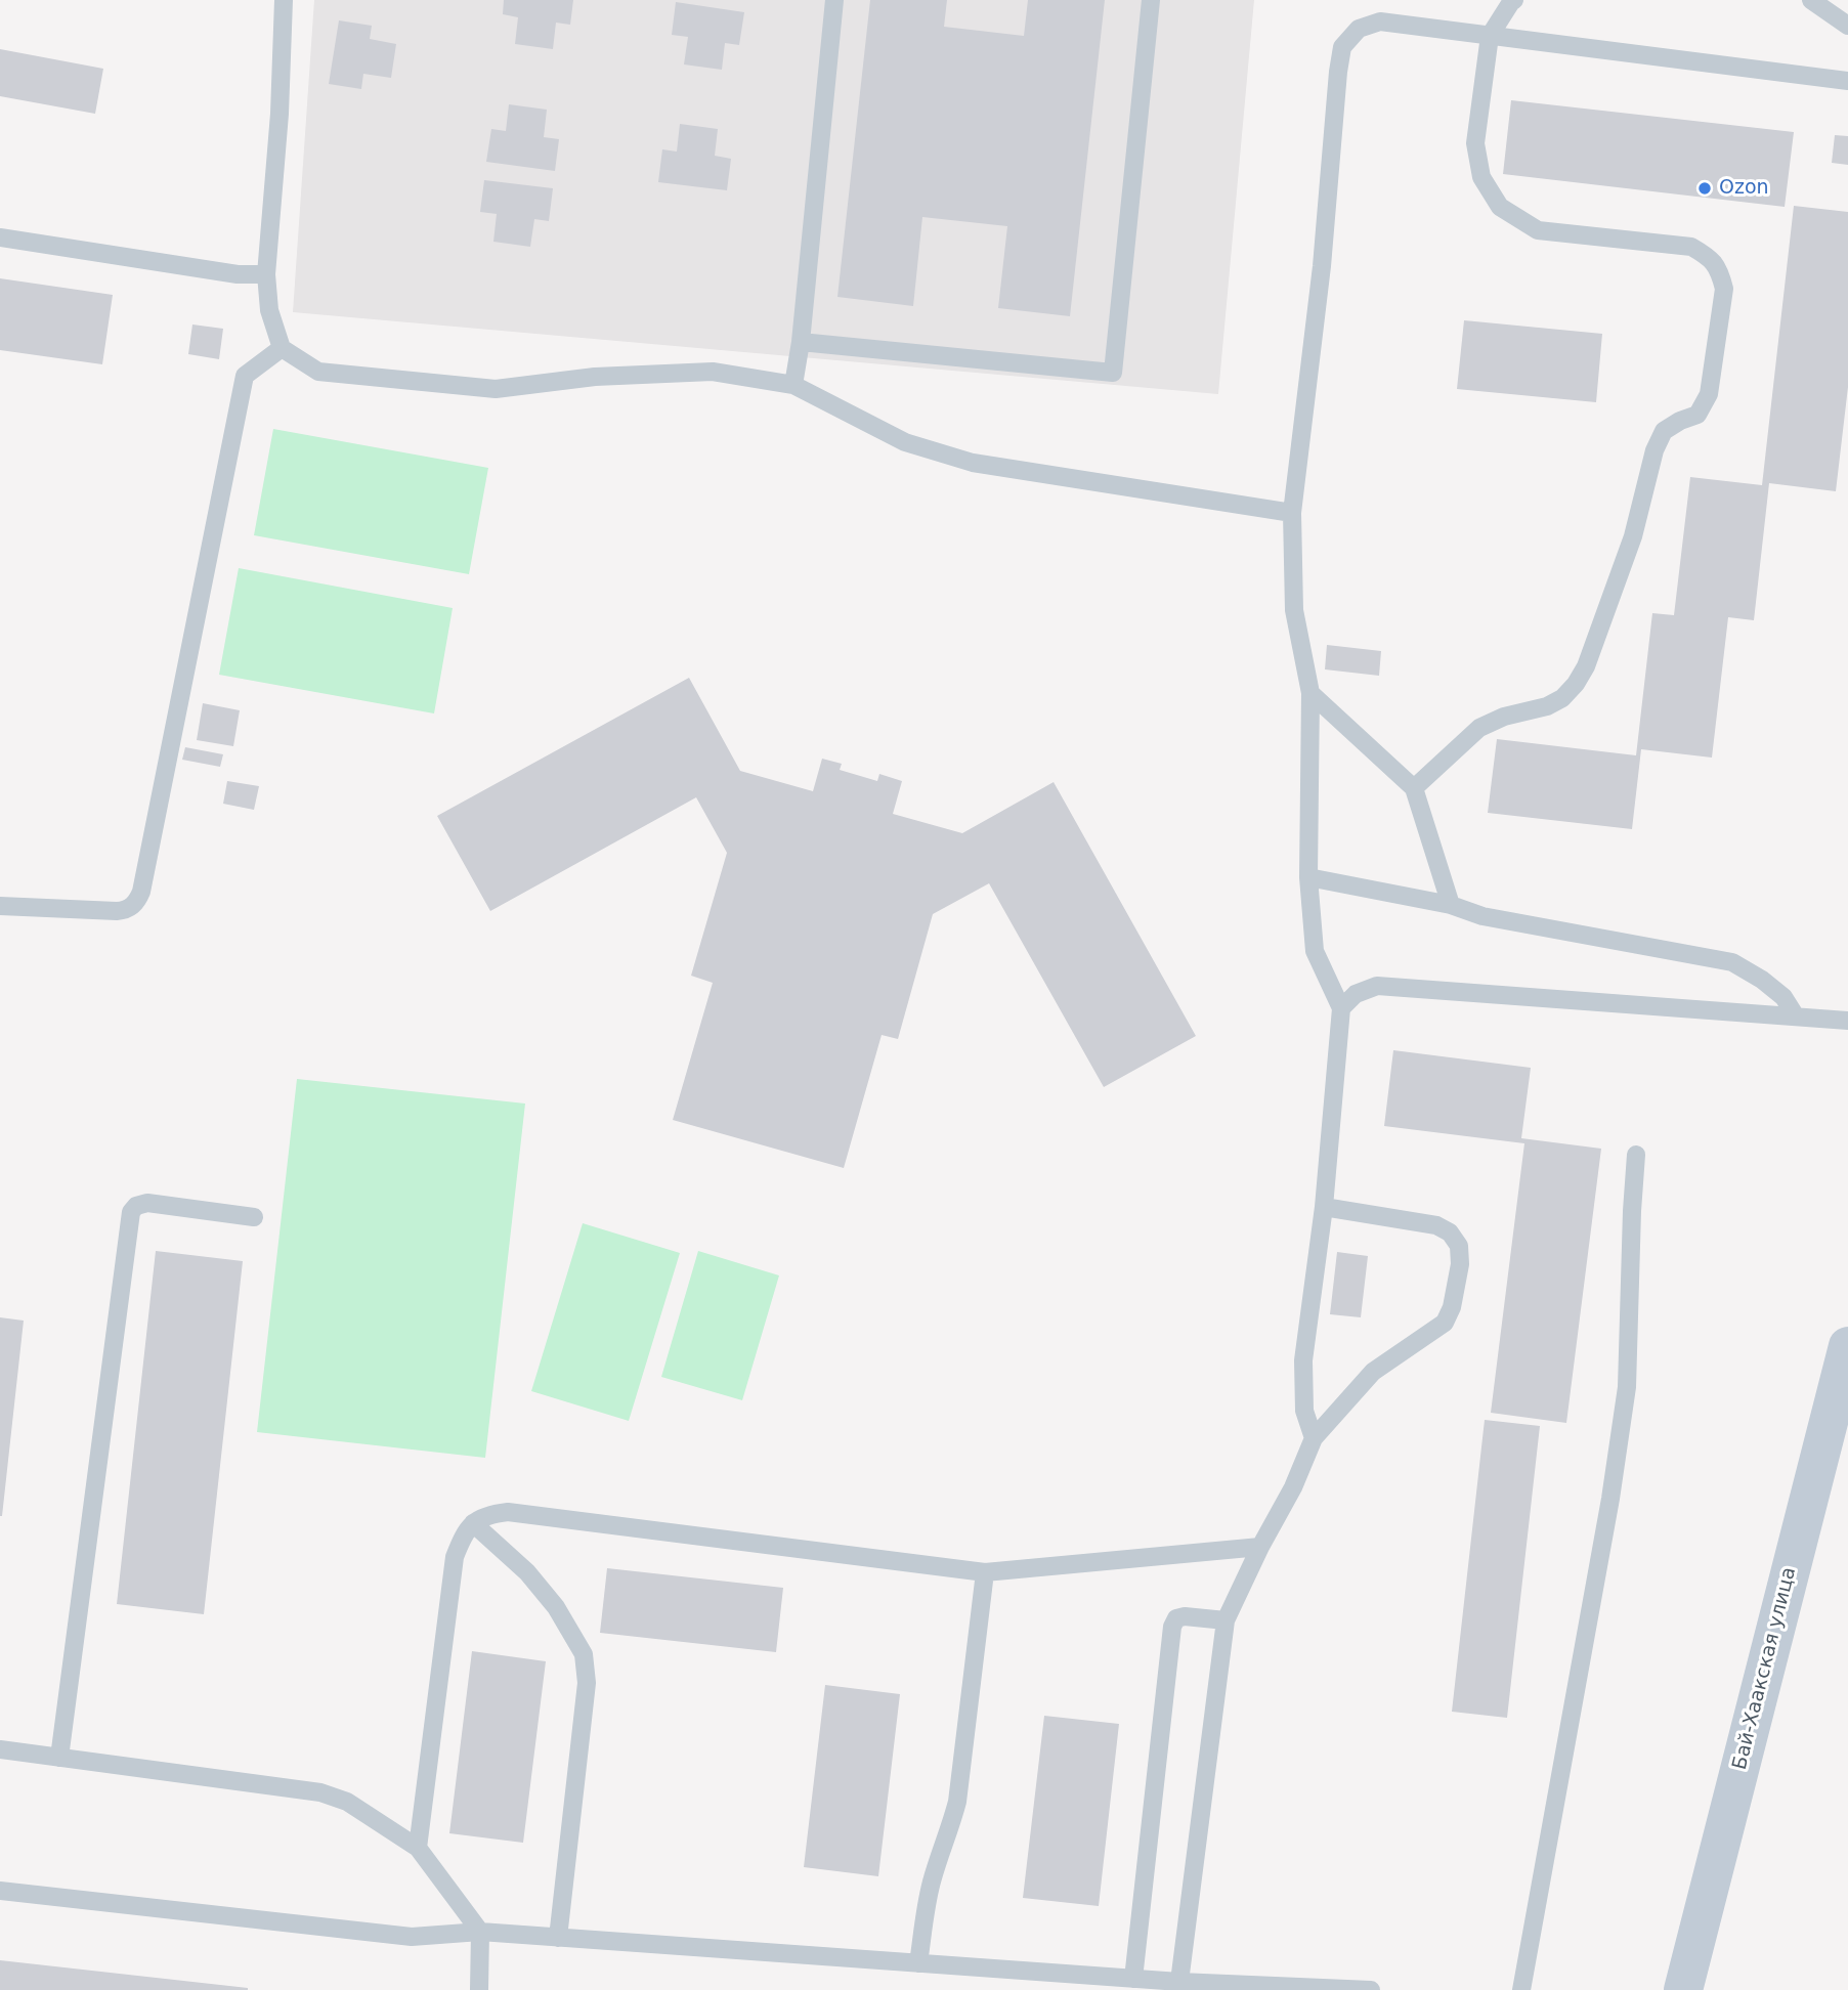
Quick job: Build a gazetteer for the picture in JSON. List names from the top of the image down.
{
  "streets": {
    "main road": ["Бай-Хаакская улица"]
  },
  "places": ["Ozon"]
}
